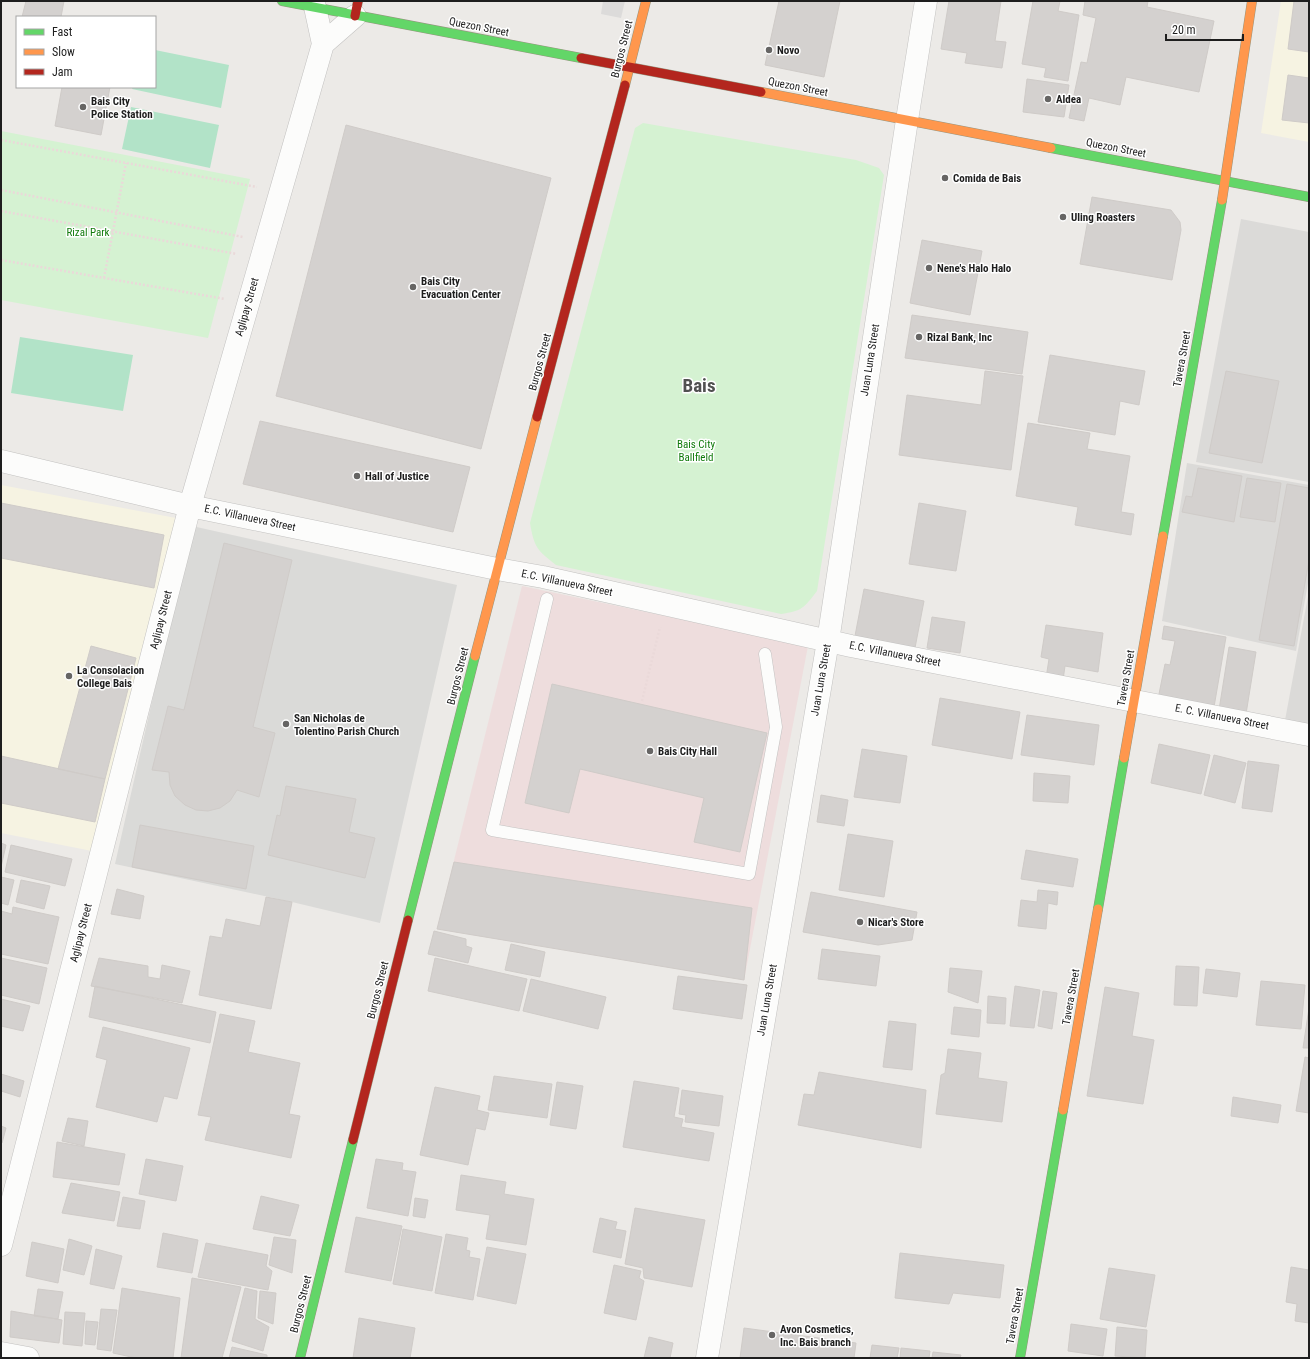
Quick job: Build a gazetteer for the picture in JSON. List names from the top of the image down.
{
  "streets": {
    "main road": ["Quezon Street", "Burgos Street", "Tavera Street"],
    "street": [
      "Aglipay Street",
      "Juan Luna Street",
      "E.C. Villanueva Street",
      "E. C. Villanueva Street"
    ]
  },
  "crossings": [
    ["Quezon Street", "Burgos Street"],
    ["Quezon Street", "Aglipay Street"],
    ["Quezon Street", "Tavera Street"],
    ["Quezon Street", "Juan Luna Street"],
    ["Burgos Street", "E.C. Villanueva Street"],
    ["Aglipay Street", "E.C. Villanueva Street"],
    ["Tavera Street", "E.C. Villanueva Street"],
    ["Tavera Street", "E. C. Villanueva Street"],
    ["Juan Luna Street", "E.C. Villanueva Street"],
    ["E.C. Villanueva Street", "E. C. Villanueva Street"]
  ],
  "districts": ["Bais"],
  "parks": ["Rizal Park", "Bais City Ballfield"],
  "places": [
    "Novo",
    "Aldea",
    "Bais City Police Station",
    "Comida de Bais",
    "Uling Roasters",
    "Nene's Halo Halo",
    "Bais City Evacuation Center",
    "Rizal Bank, Inc",
    "Hall of Justice",
    "La Consolacion College Bais",
    "San Nicholas de Tolentino Parish Church",
    "Bais City Hall",
    "Nicar's Store",
    "Avon Cosmetics, Inc. Bais branch"
  ],
  "legend": ["Fast", "Slow", "Jam"],
  "scale_bar": "20 m"
}
